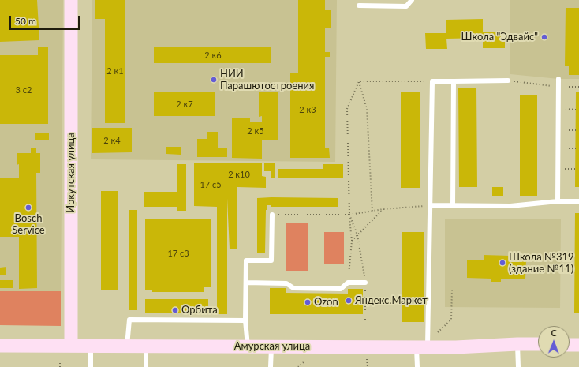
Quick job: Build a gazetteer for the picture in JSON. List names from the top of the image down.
{
  "streets": {
    "street": ["Иркутская улица", "Амурская улица"]
  },
  "crossings": [
    ["Иркутская улица", "Амурская улица"]
  ],
  "places": [
    "Школа \"Эдвайс\"",
    "НИИ Парашютостроения",
    "Bosch Service",
    "Школа №319 (здание №11)",
    "Яндекс.Маркет",
    "Ozon",
    "Орбита"
  ],
  "house_numbers": [
    "2 к6",
    "2 к1",
    "3 с2",
    "2 к7",
    "2 к3",
    "2 к5",
    "2 к4",
    "2 к10",
    "17 с5",
    "17 с3"
  ],
  "scale_bar": "50 m",
  "north": "top"
}
